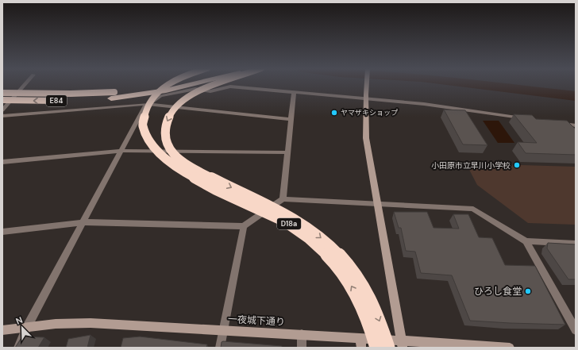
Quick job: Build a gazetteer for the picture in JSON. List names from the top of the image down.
{
  "streets": {
    "highway": ["E84", "D18a"],
    "street": ["一夜城下通り"]
  },
  "places": ["ヤマザキショップ", "小田原市立早川小学校", "ひろし食堂"],
  "north": "top left"
}
